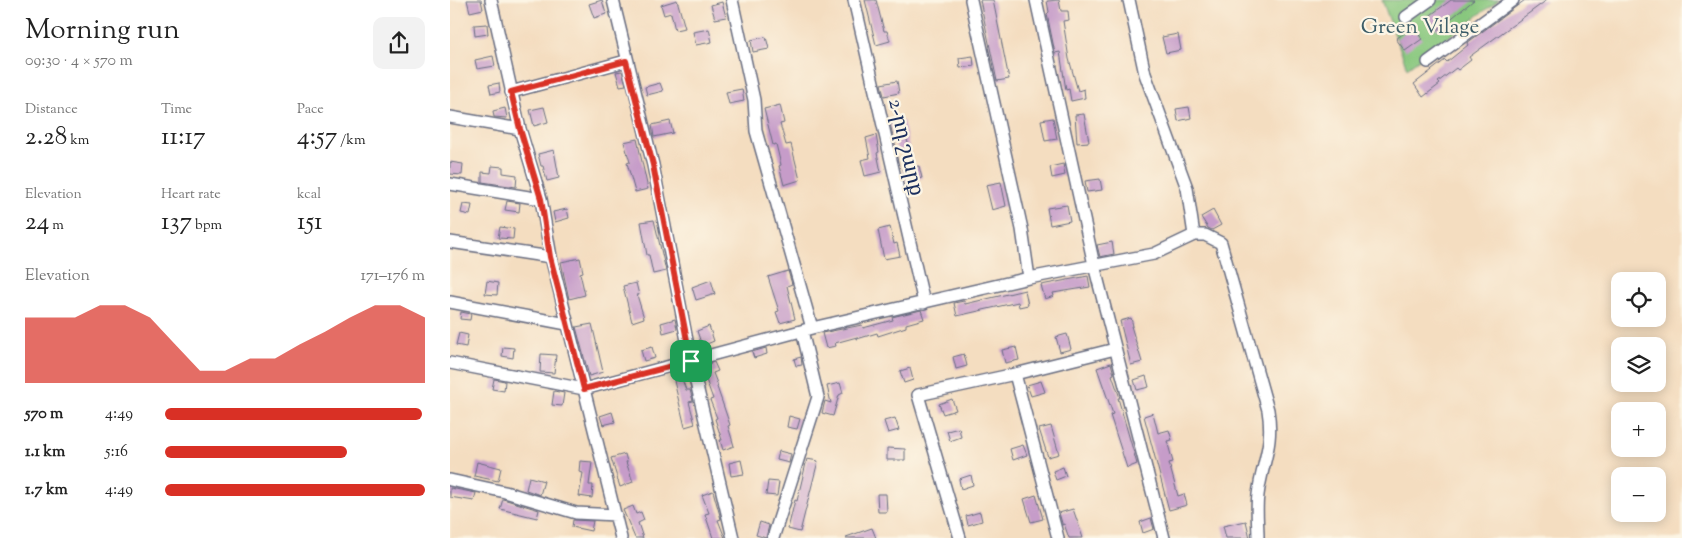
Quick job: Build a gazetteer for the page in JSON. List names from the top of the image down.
{
  "streets": {
    "street": ["2-րդ շարք"]
  },
  "parks": ["Green Vilage"],
  "page": {
    "heading": ["Morning run", "09:30 · 4 × 570 m"],
    "stats": [
      ["Distance", "2.28 km"],
      ["Time", "11:17"],
      ["Pace", "4:57 /km"],
      ["Elevation", "24 m"],
      ["Heart rate", "137 bpm"],
      ["kcal", "151"]
    ],
    "chart": ["Elevation", "171–176 m"],
    "map_buttons": ["+", "−"],
    "list": [
      {
        "name": "570 m",
        "note": "4:49"
      },
      {
        "name": "1.1 km",
        "note": "5:16"
      },
      {
        "name": "1.7 km",
        "note": "4:49"
      }
    ]
  }
}
